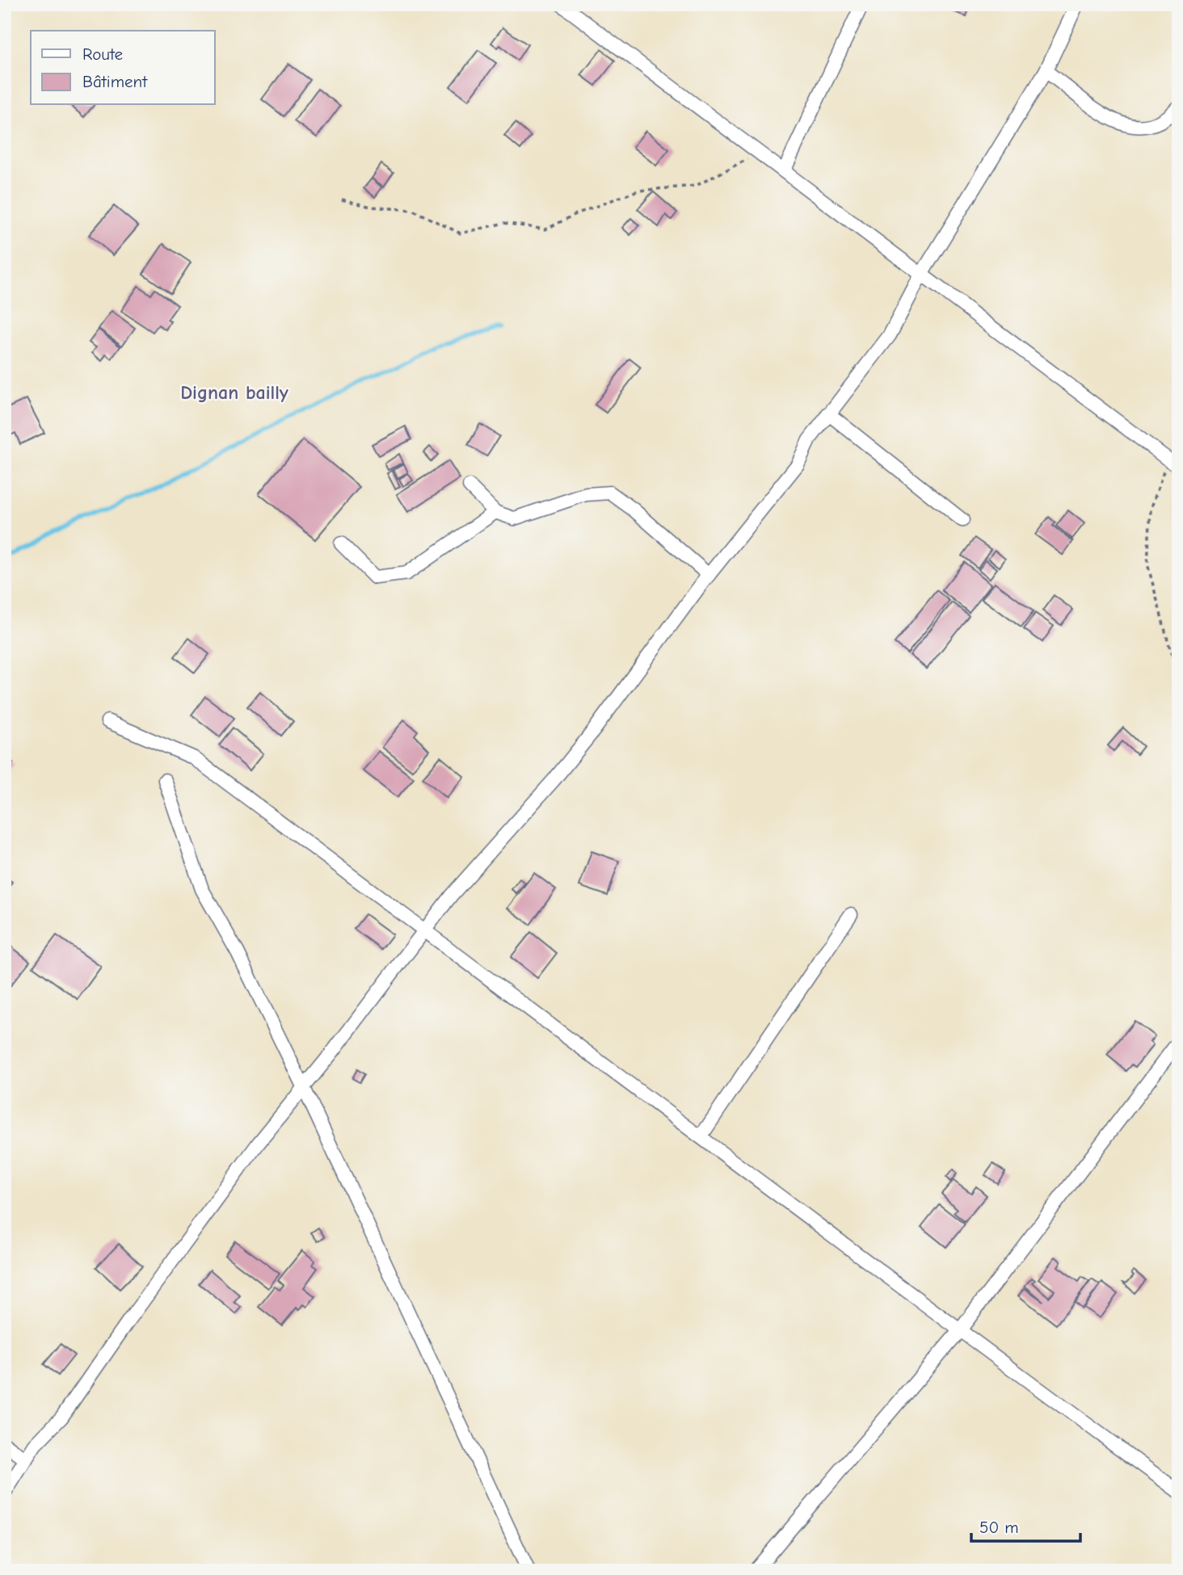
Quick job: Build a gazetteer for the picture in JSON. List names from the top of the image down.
{
  "districts": ["Dignan bailly"],
  "legend": ["Route", "Bâtiment"],
  "scale_bar": "50 m"
}
